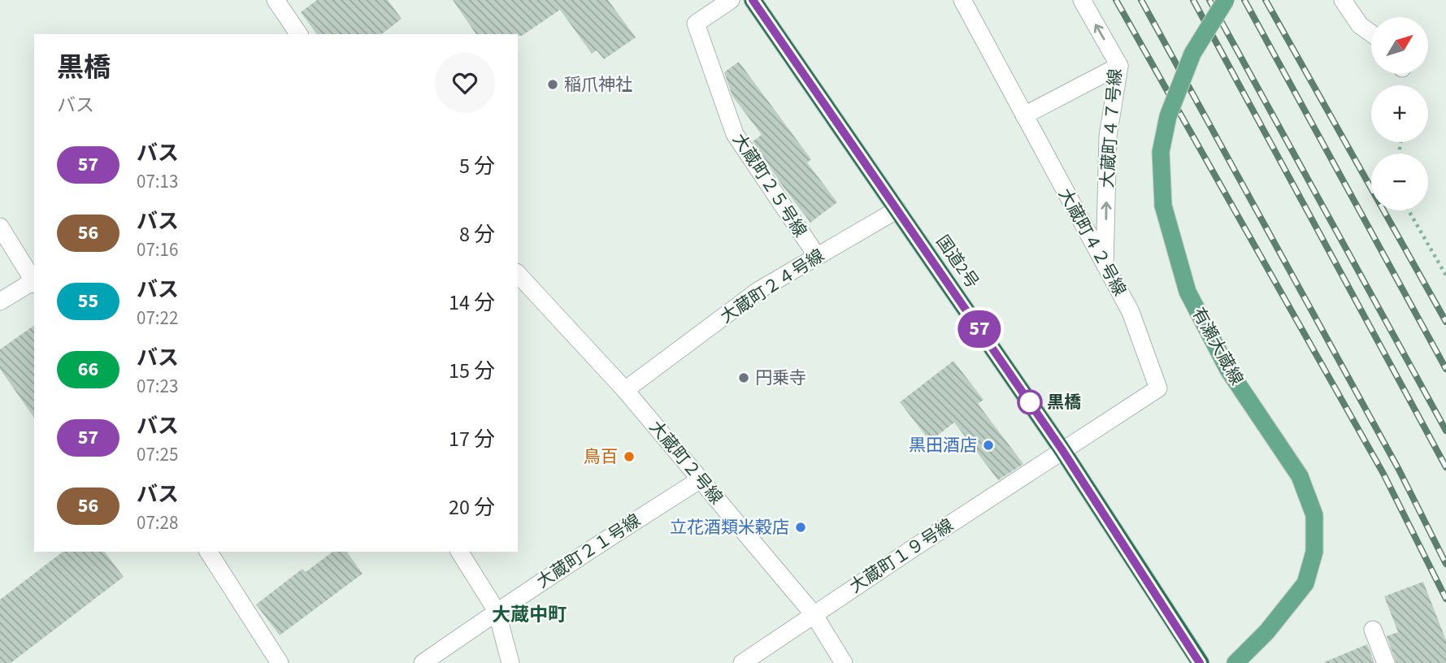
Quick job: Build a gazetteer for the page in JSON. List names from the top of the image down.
{
  "streets": {
    "highway": ["国道2号"],
    "main road": ["有瀬大蔵線"],
    "street": [
      "大蔵町４７号線",
      "大蔵町２５号線",
      "大蔵町４２号線",
      "大蔵町２４号線",
      "大蔵町２号線",
      "大蔵町２１号線",
      "大蔵町１９号線"
    ]
  },
  "crossings": [
    ["大蔵町４７号線", "大蔵町４２号線"],
    ["大蔵町２５号線", "大蔵町２４号線"],
    ["大蔵町４２号線", "国道2号"],
    ["大蔵町４２号線", "大蔵町１９号線"],
    ["国道2号", "大蔵町２４号線"],
    ["国道2号", "大蔵町１９号線"],
    ["大蔵町２４号線", "大蔵町２号線"],
    ["大蔵町２号線", "大蔵町２１号線"],
    ["大蔵町２号線", "大蔵町１９号線"]
  ],
  "one_way": ["大蔵町４７号線"],
  "districts": ["大蔵中町"],
  "places": [
    "稲爪神社",
    "円乗寺",
    "黒橋",
    "黒田酒店",
    "鳥百",
    "立花酒類米穀店"
  ],
  "lines": ["bus line 57"],
  "north": "top right",
  "page": {
    "on_map": "57",
    "map_buttons": ["+", "−"],
    "heading": ["黒橋", "バス"],
    "list": [
      {
        "mark": "57",
        "name": "バス",
        "note": "07:13",
        "value": "5 分"
      },
      {
        "mark": "56",
        "name": "バス",
        "note": "07:16",
        "value": "8 分"
      },
      {
        "mark": "55",
        "name": "バス",
        "note": "07:22",
        "value": "14 分"
      },
      {
        "mark": "66",
        "name": "バス",
        "note": "07:23",
        "value": "15 分"
      },
      {
        "mark": "57",
        "name": "バス",
        "note": "07:25",
        "value": "17 分"
      },
      {
        "mark": "56",
        "name": "バス",
        "note": "07:28",
        "value": "20 分"
      }
    ]
  }
}
